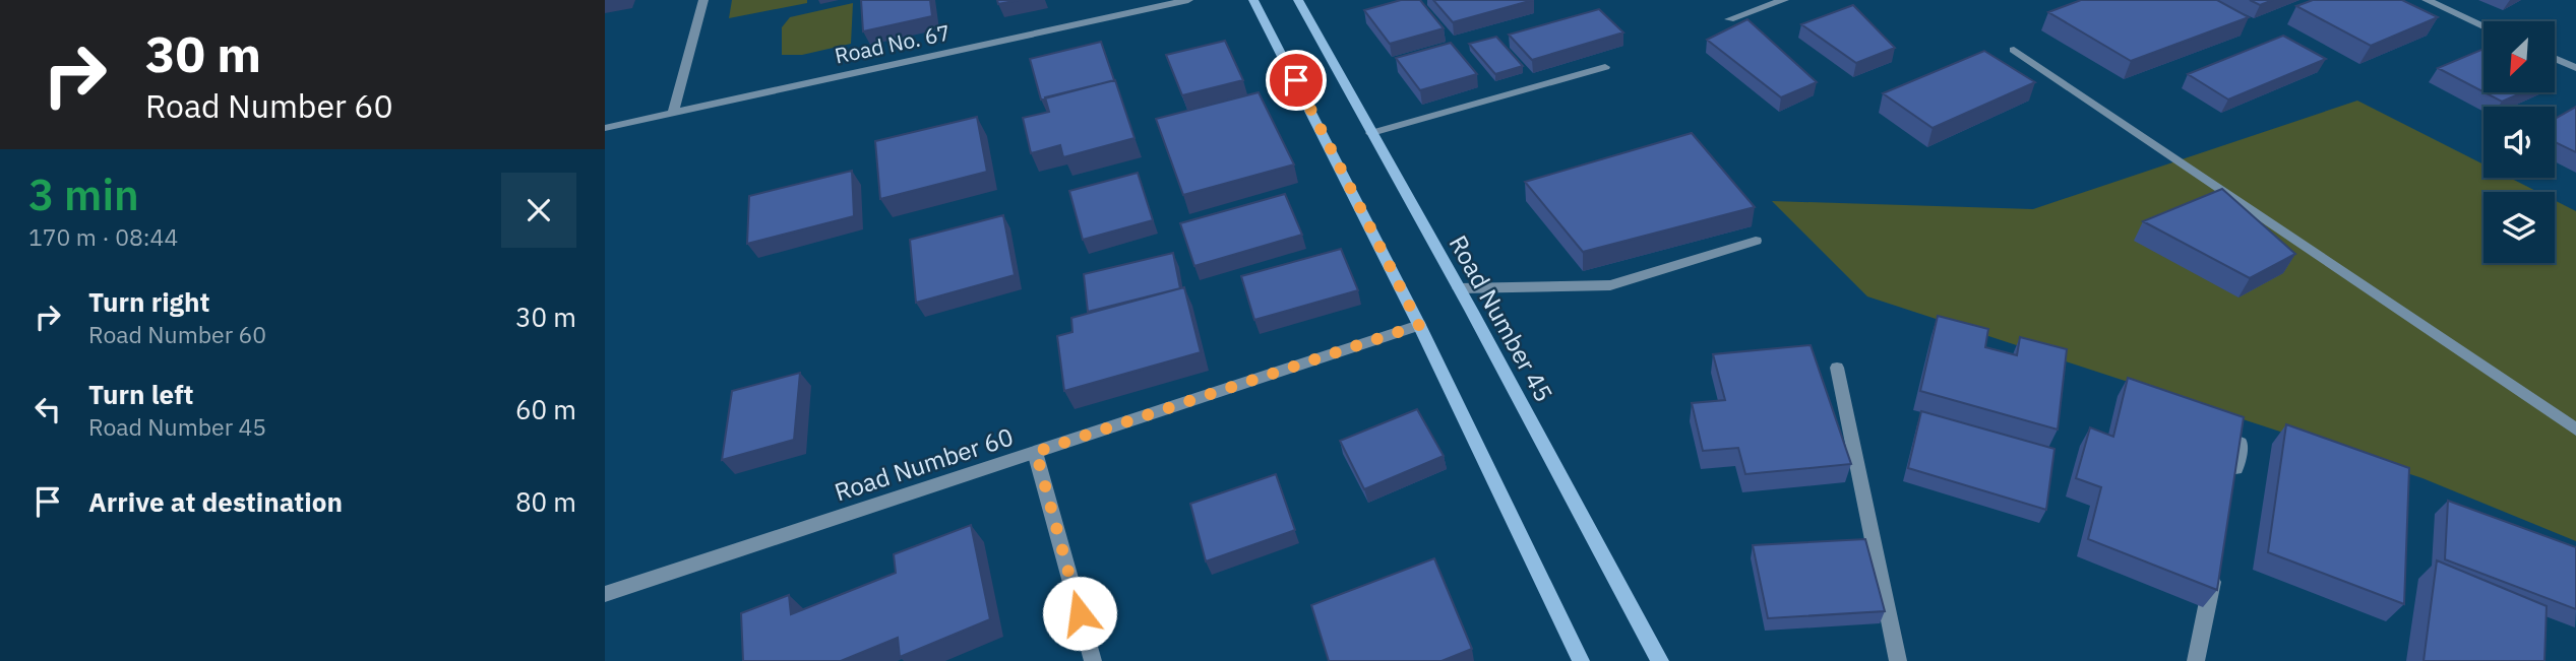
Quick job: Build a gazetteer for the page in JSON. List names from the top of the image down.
{
  "streets": {
    "main road": ["Road Number 45"],
    "street": ["Road No. 67", "Road Number 60"]
  },
  "north": "bottom left",
  "page": {
    "turn": ["30 m", "Road Number 60"],
    "heading": ["3 min", "170 m · 08:44"],
    "list": [
      {
        "name": "Turn right",
        "note": "Road Number 60",
        "value": "30 m"
      },
      {
        "name": "Turn left",
        "note": "Road Number 45",
        "value": "60 m"
      },
      {
        "name": "Arrive at destination",
        "value": "80 m"
      }
    ]
  }
}
